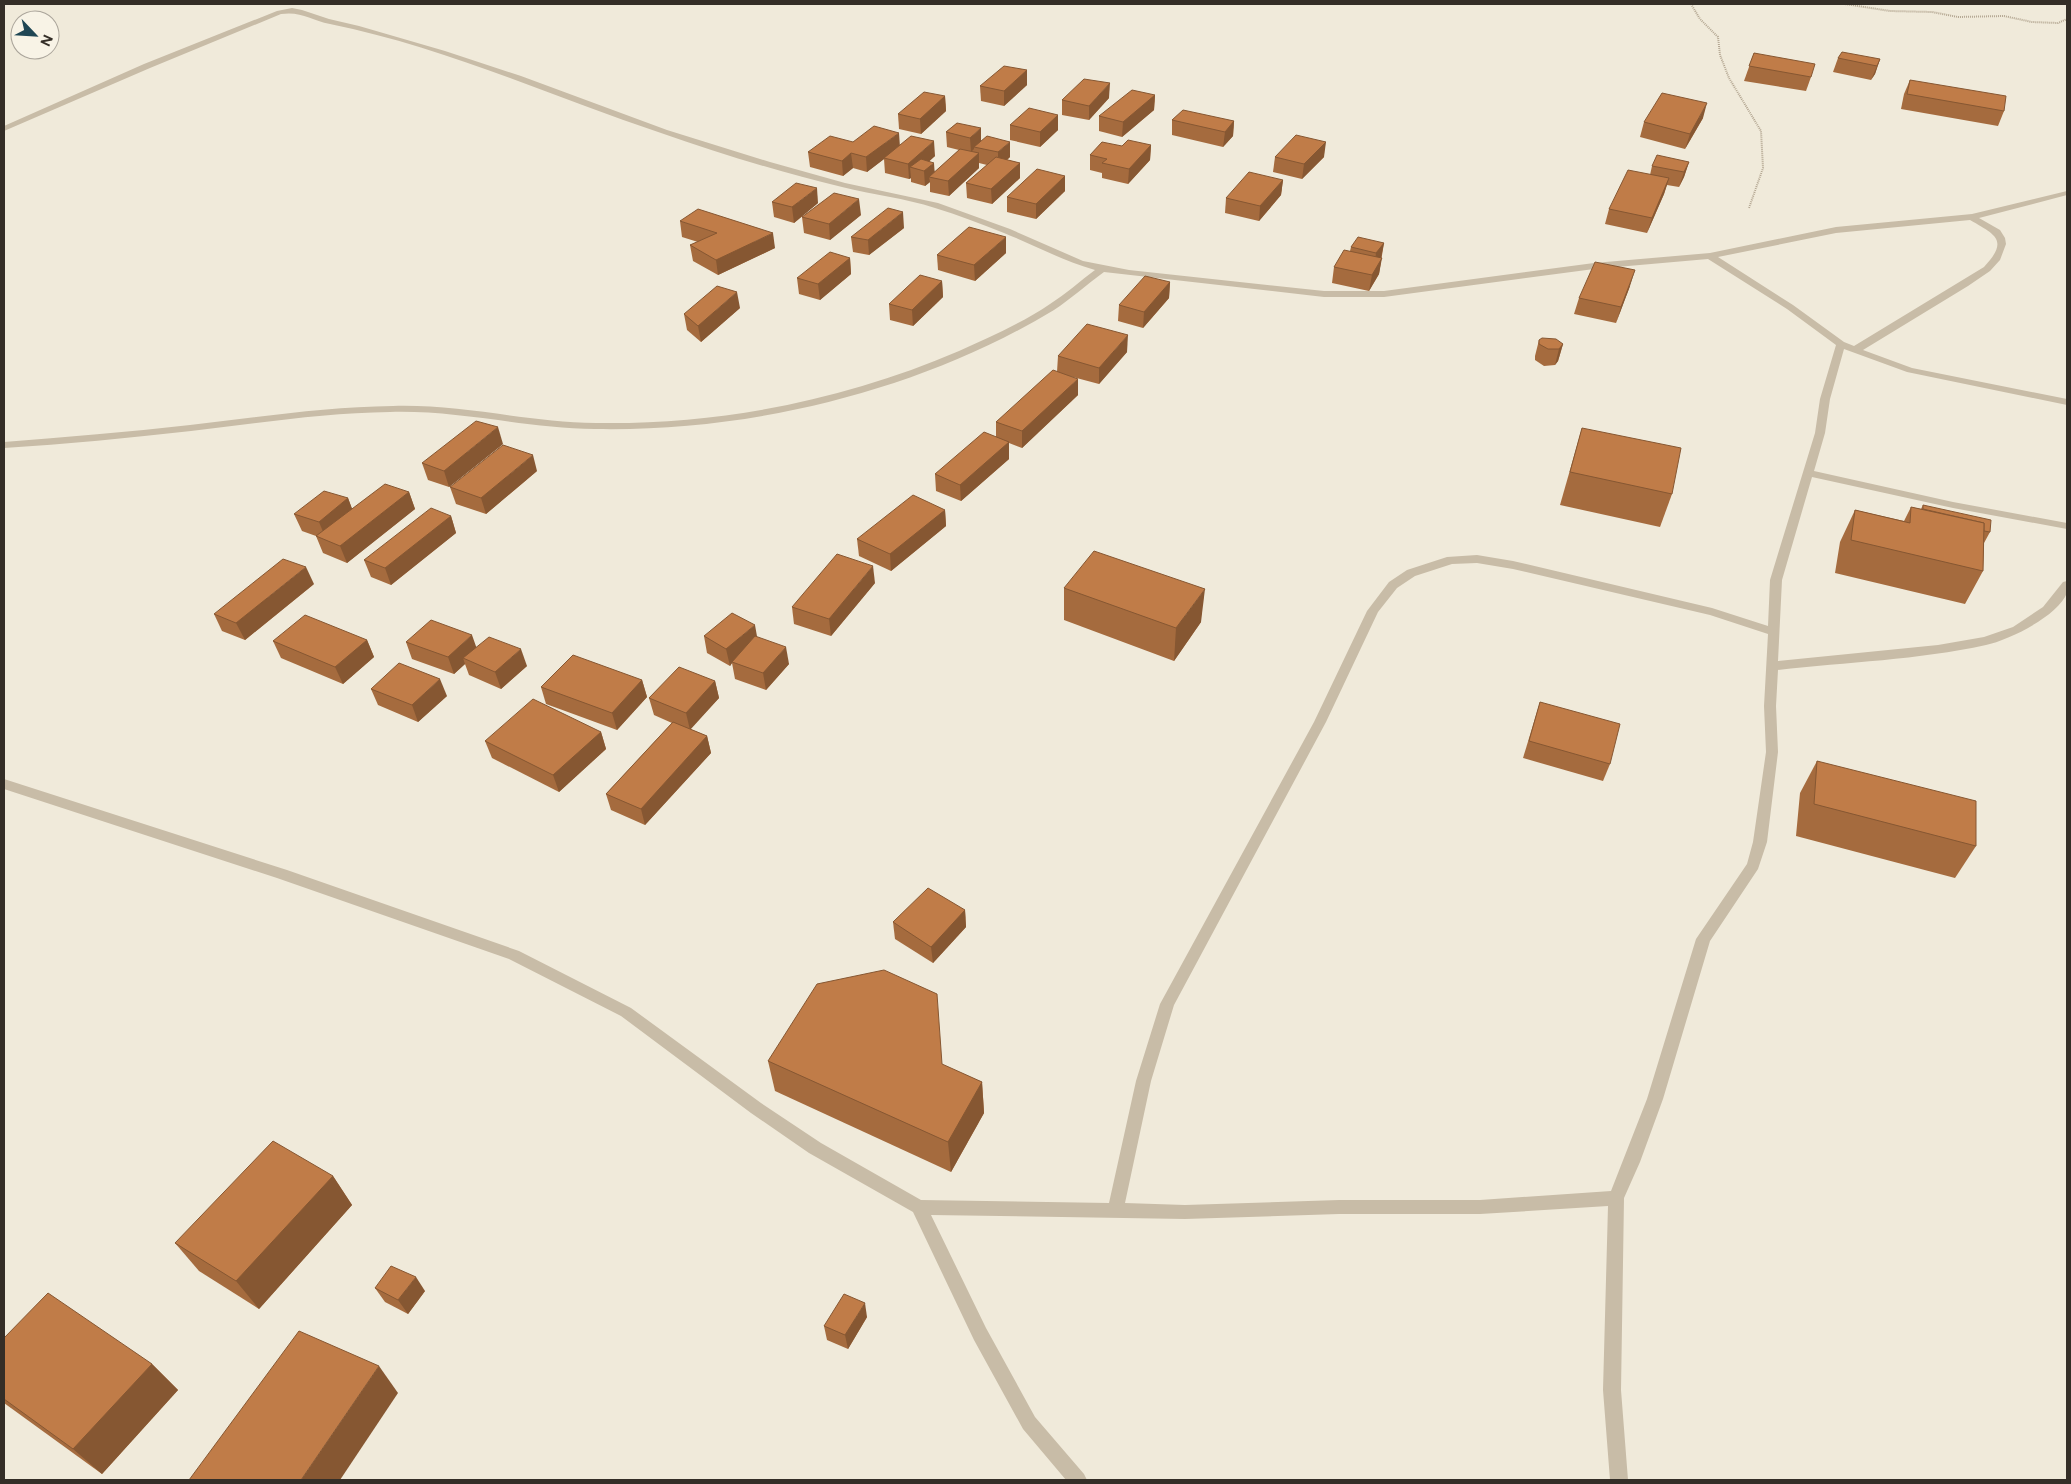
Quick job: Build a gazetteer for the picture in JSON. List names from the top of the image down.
{
  "north": "bottom right"
}
